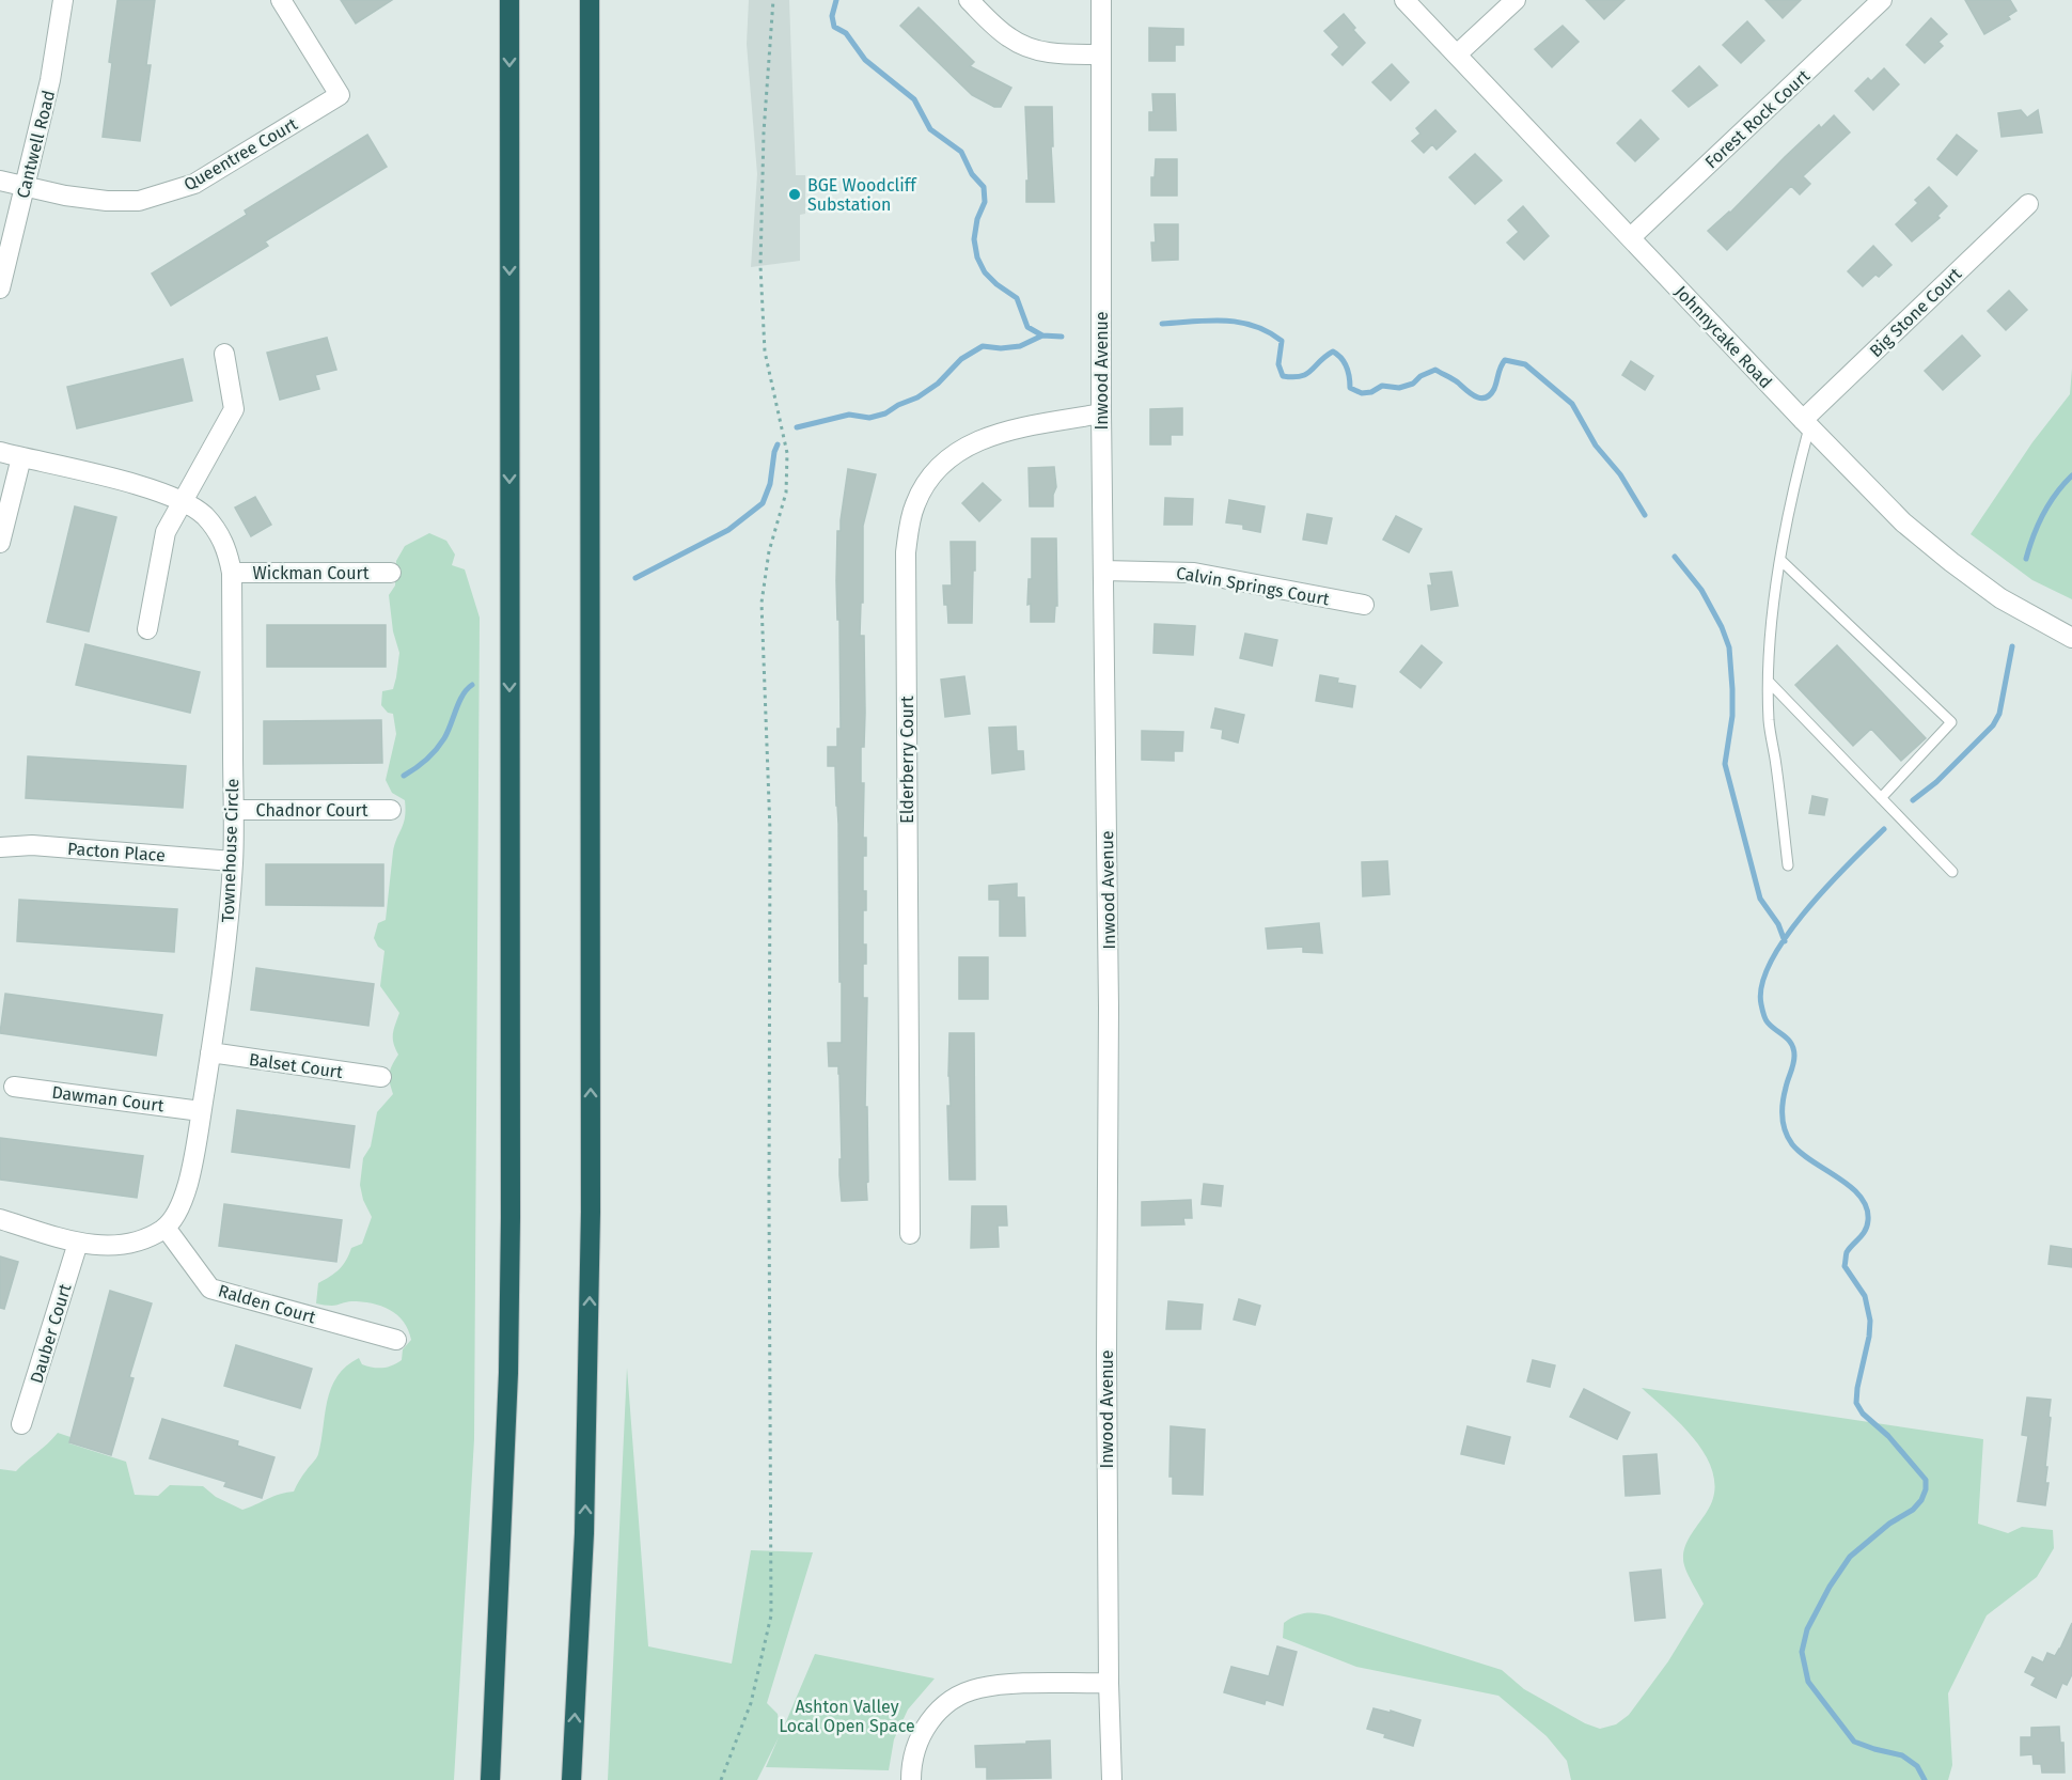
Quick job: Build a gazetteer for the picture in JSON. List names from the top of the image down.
{
  "streets": {
    "street": [
      "Forest Rock Court",
      "Cantwell Road",
      "Queentree Court",
      "Big Stone Court",
      "Johnnycake Road",
      "Inwood Avenue",
      "Wickman Court",
      "Calvin Springs Court",
      "Elderberry Court",
      "Chadnor Court",
      "Townehouse Circle",
      "Pacton Place",
      "Balset Court",
      "Dawman Court",
      "Ralden Court",
      "Dauber Court"
    ]
  },
  "crossings": [
    ["Forest Rock Court", "Johnnycake Road"],
    ["Cantwell Road", "Queentree Court"],
    ["Big Stone Court", "Johnnycake Road"],
    ["Inwood Avenue", "Calvin Springs Court"],
    ["Inwood Avenue", "Elderberry Court"],
    ["Wickman Court", "Townehouse Circle"],
    ["Chadnor Court", "Townehouse Circle"],
    ["Townehouse Circle", "Pacton Place"],
    ["Townehouse Circle", "Balset Court"],
    ["Townehouse Circle", "Dawman Court"],
    ["Townehouse Circle", "Ralden Court"]
  ],
  "parks": ["Ashton Valley Local Open Space"],
  "places": ["BGE Woodcliff Substation"]
}
